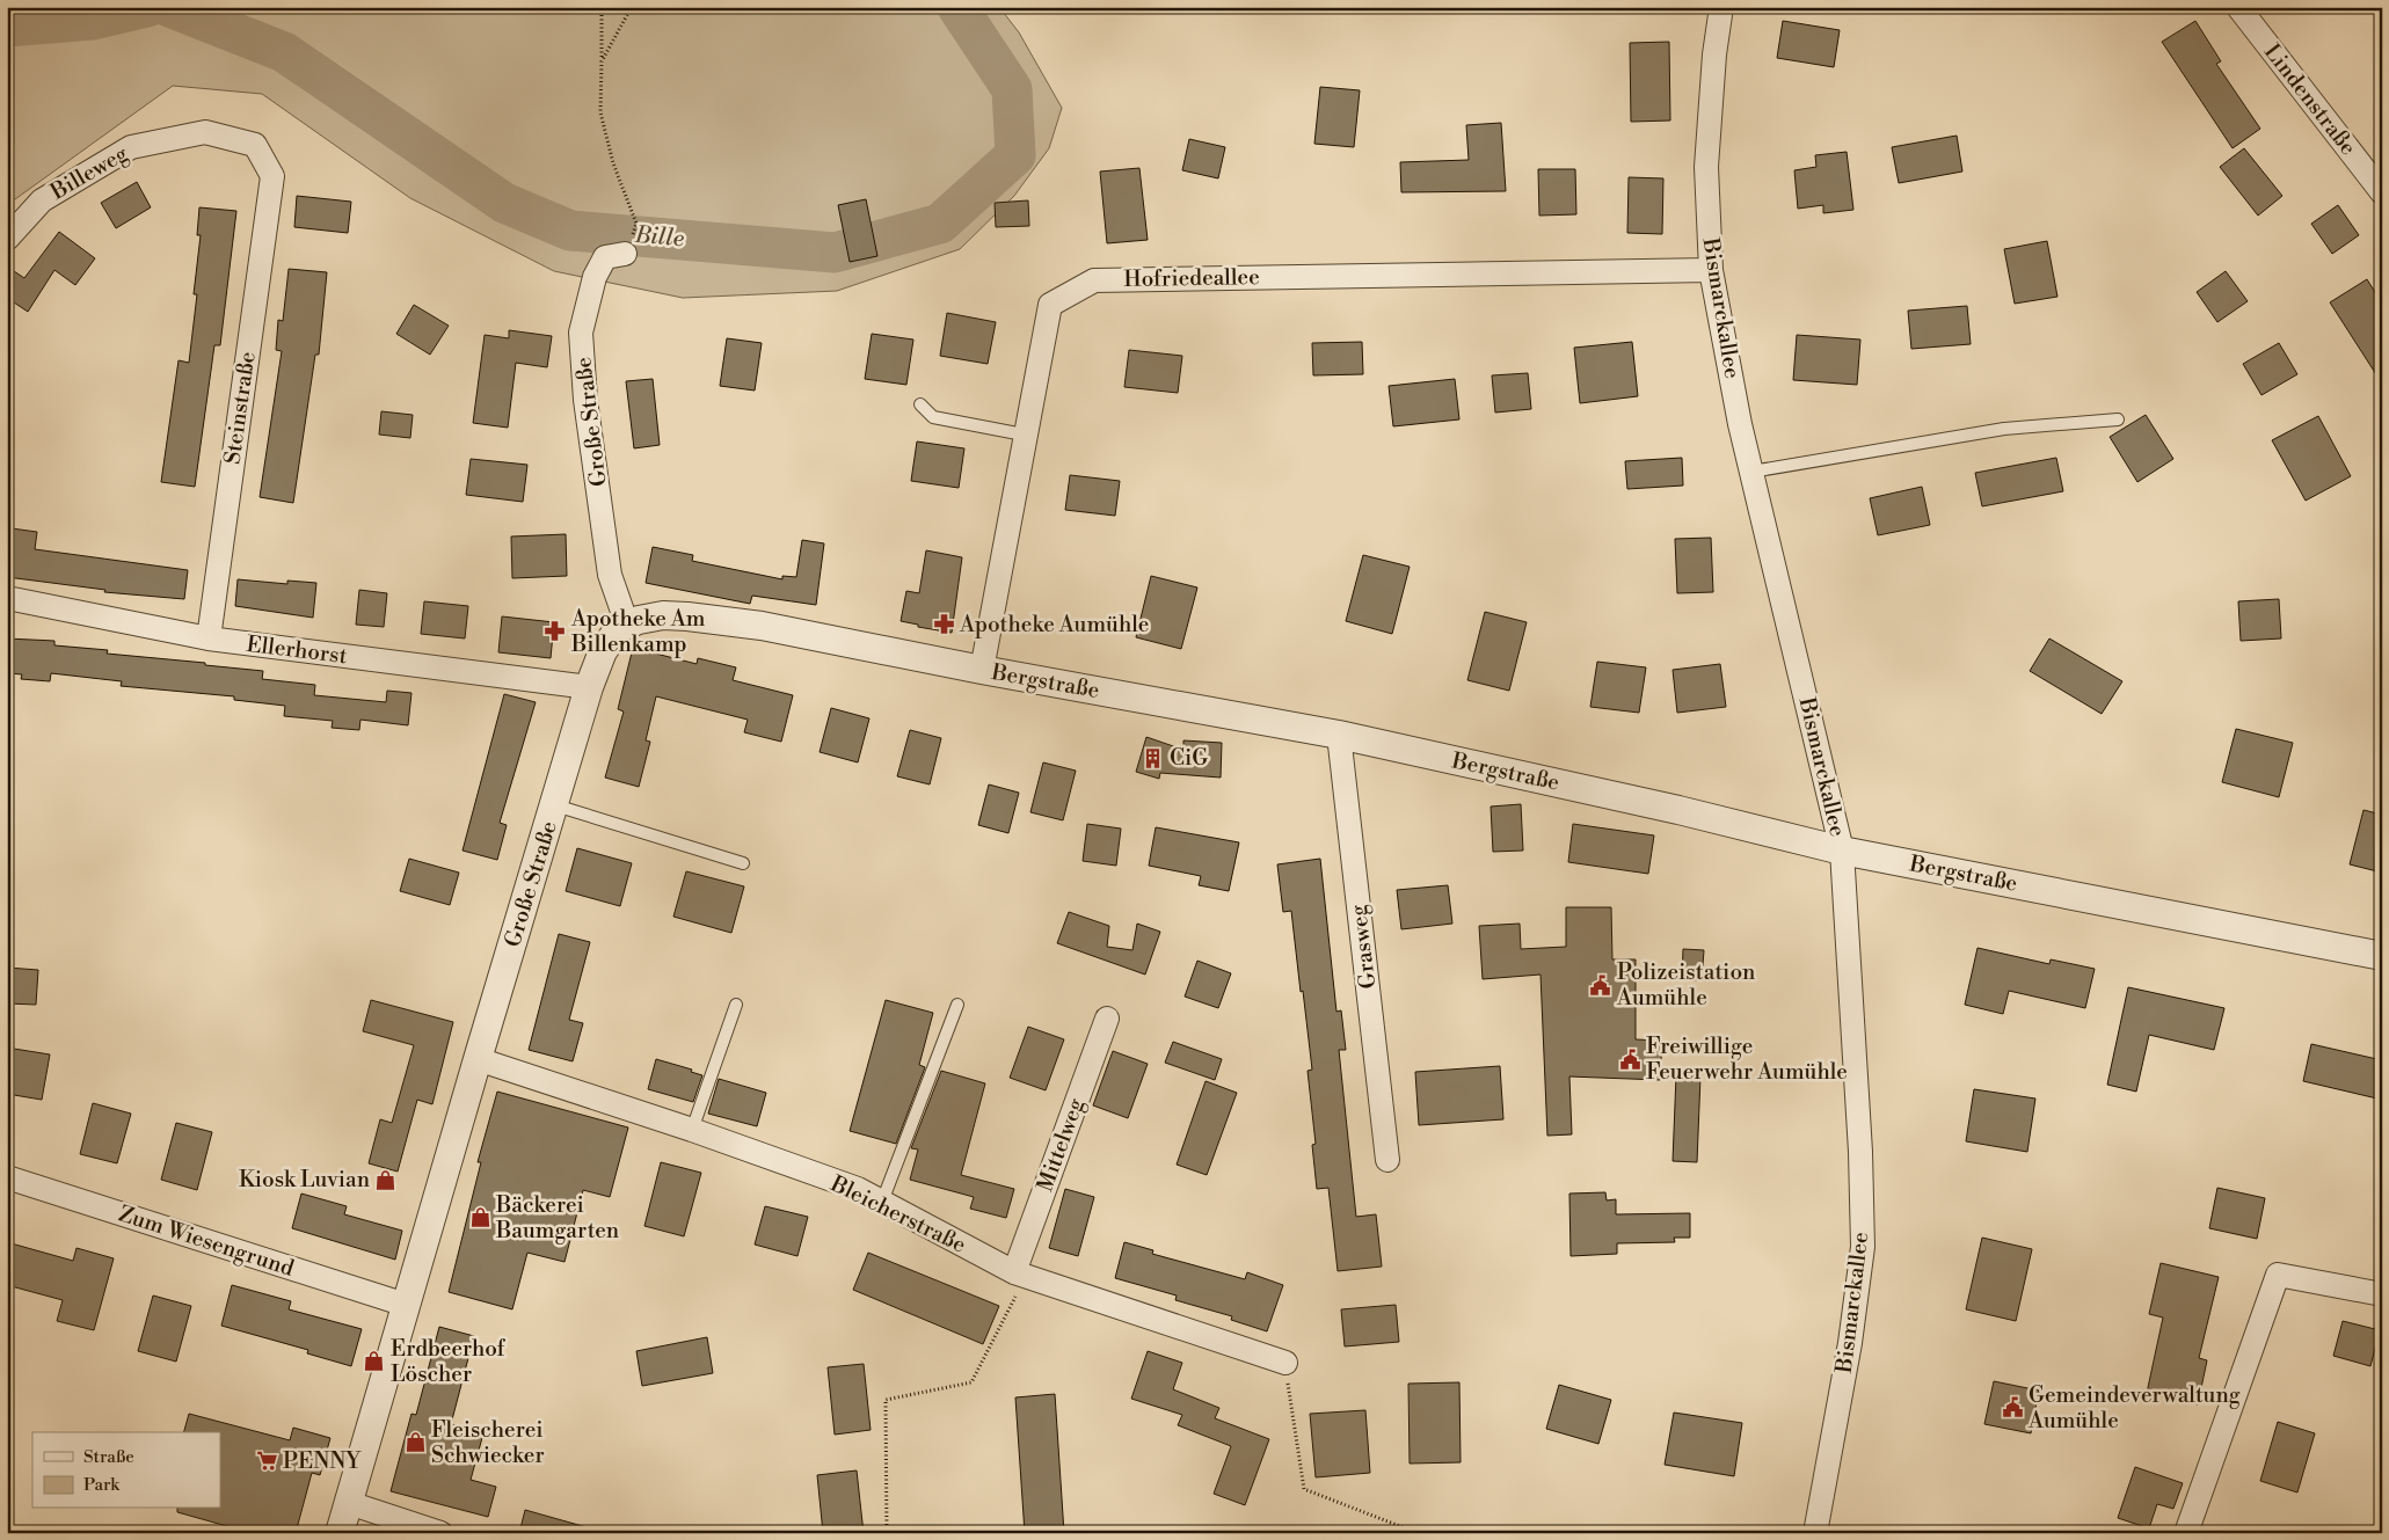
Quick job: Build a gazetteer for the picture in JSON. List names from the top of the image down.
{
  "streets": {
    "street": [
      "Lindenstraße",
      "Billeweg",
      "Hofriedeallee",
      "Bismarckallee",
      "Steinstraße",
      "Große Straße",
      "Ellerhorst",
      "Bergstraße",
      "Grasweg",
      "Mittelweg",
      "Bleicherstraße",
      "Zum Wiesengrund"
    ]
  },
  "crossings": [
    ["Billeweg", "Steinstraße"],
    ["Hofriedeallee", "Bismarckallee"],
    ["Hofriedeallee", "Bergstraße"],
    ["Bismarckallee", "Bergstraße"],
    ["Steinstraße", "Ellerhorst"],
    ["Große Straße", "Ellerhorst"],
    ["Große Straße", "Bergstraße"],
    ["Große Straße", "Bleicherstraße"],
    ["Große Straße", "Zum Wiesengrund"],
    ["Bergstraße", "Grasweg"],
    ["Mittelweg", "Bleicherstraße"]
  ],
  "water": ["Bille"],
  "places": {
    "pharmacy": ["Apotheke Aumühle", "Apotheke Am Billenkamp"],
    "building": ["CiG"],
    "public building": ["Polizeistation Aumühle", "Freiwillige Feuerwehr Aumühle", "Gemeindeverwaltung Aumühle"],
    "shop": [
      "Kiosk Luvian",
      "Bäckerei Baumgarten",
      "Erdbeerhof Löscher",
      "Fleischerei Schwiecker"
    ],
    "supermarket": ["PENNY"]
  },
  "legend": ["Straße", "Park"]
}
